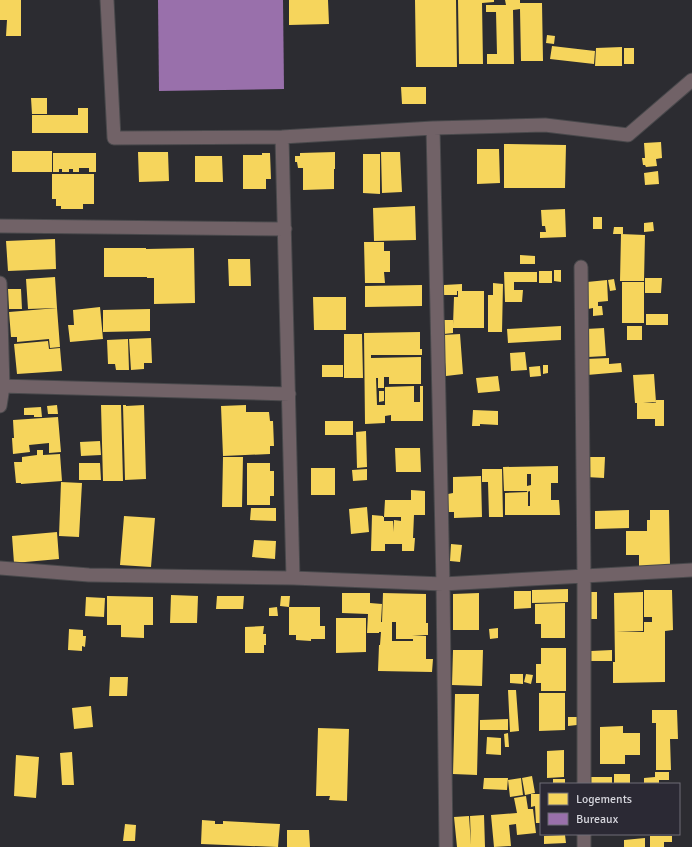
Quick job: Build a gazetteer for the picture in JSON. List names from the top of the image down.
{
  "legend": ["Logements", "Bureaux"]
}
